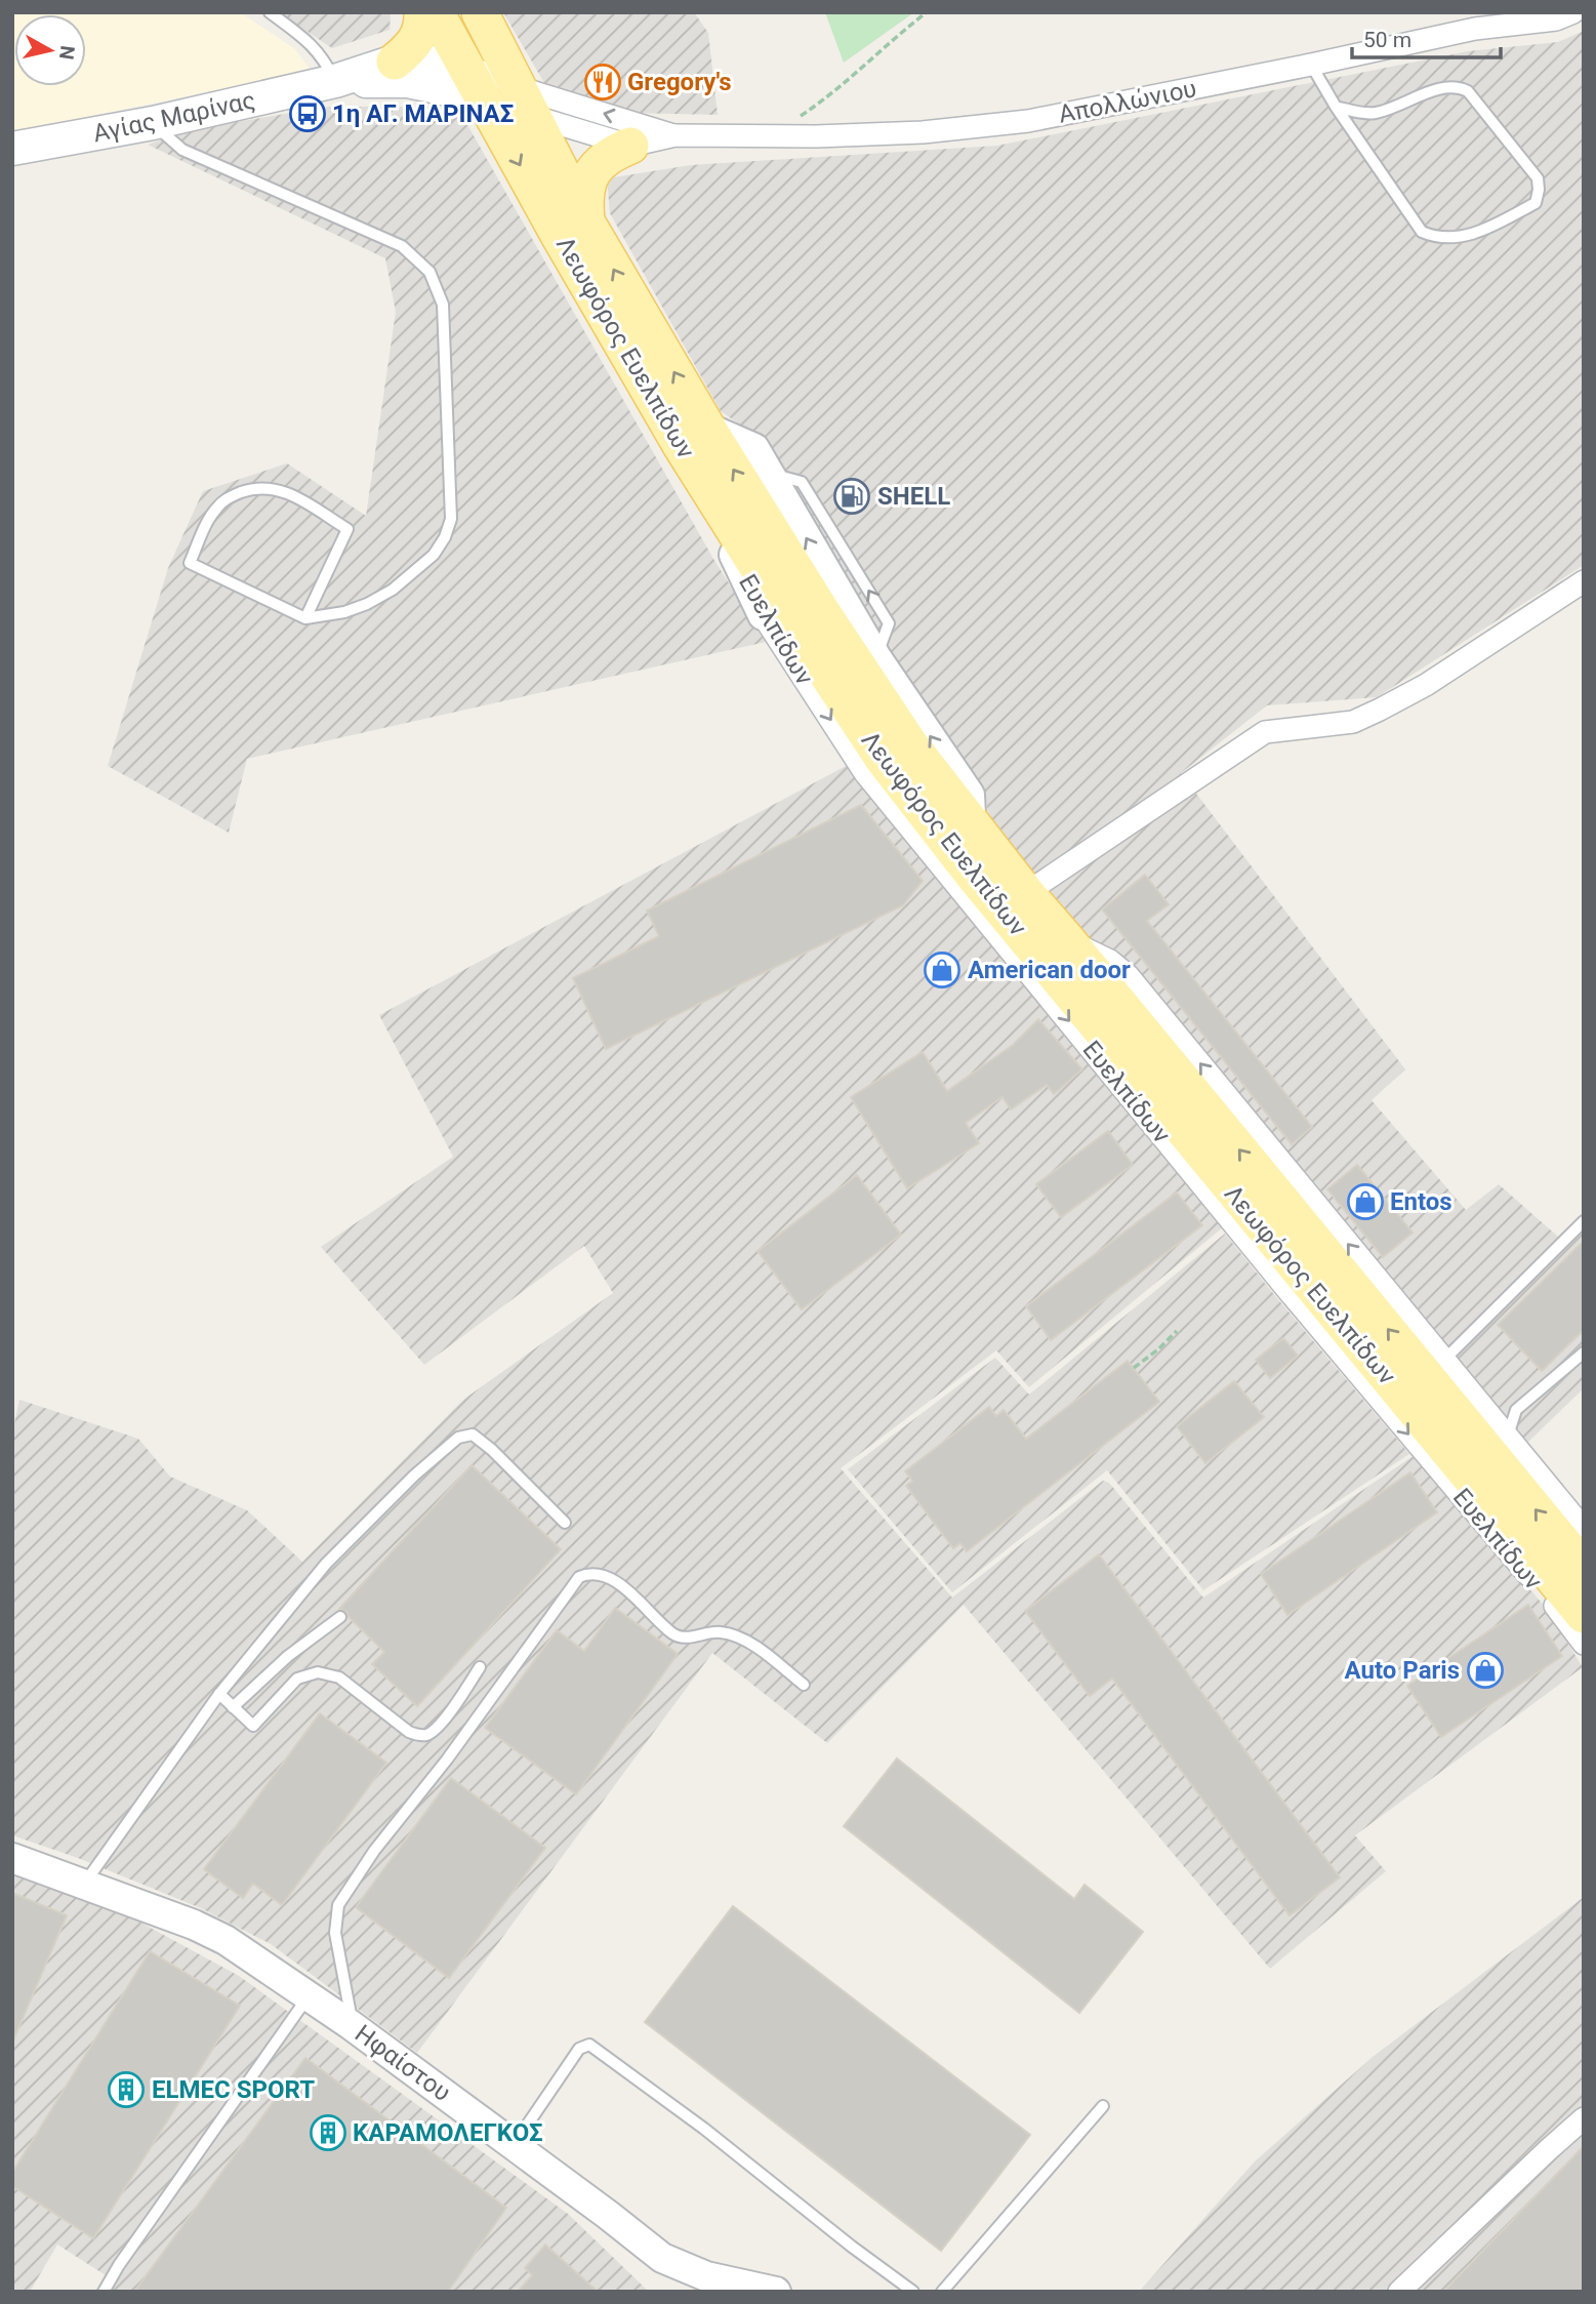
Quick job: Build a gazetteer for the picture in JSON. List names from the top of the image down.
{
  "streets": {
    "main road": ["Απολλώνιου", "Αγίας Μαρίνας", "Λεωφόρος Ευελπίδων"],
    "street": ["Ευελπίδων", "Ηφαίστου"]
  },
  "crossings": [
    ["Απολλώνιου", "Αγίας Μαρίνας"],
    ["Απολλώνιου", "Λεωφόρος Ευελπίδων"],
    ["Αγίας Μαρίνας", "Λεωφόρος Ευελπίδων"],
    ["Λεωφόρος Ευελπίδων", "Ευελπίδων"]
  ],
  "places": {
    "restaurant": ["Gregory's"],
    "bus stop": ["1η ΑΓ. ΜΑΡΙΝΑΣ"],
    "fuel station": ["SHELL"],
    "shop": ["American door", "Entos", "Auto Paris"],
    "building": ["ELMEC SPORT", "ΚΑΡΑΜΟΛΕΓΚΟΣ"]
  },
  "scale_bar": "50 m",
  "north": "right"
}
